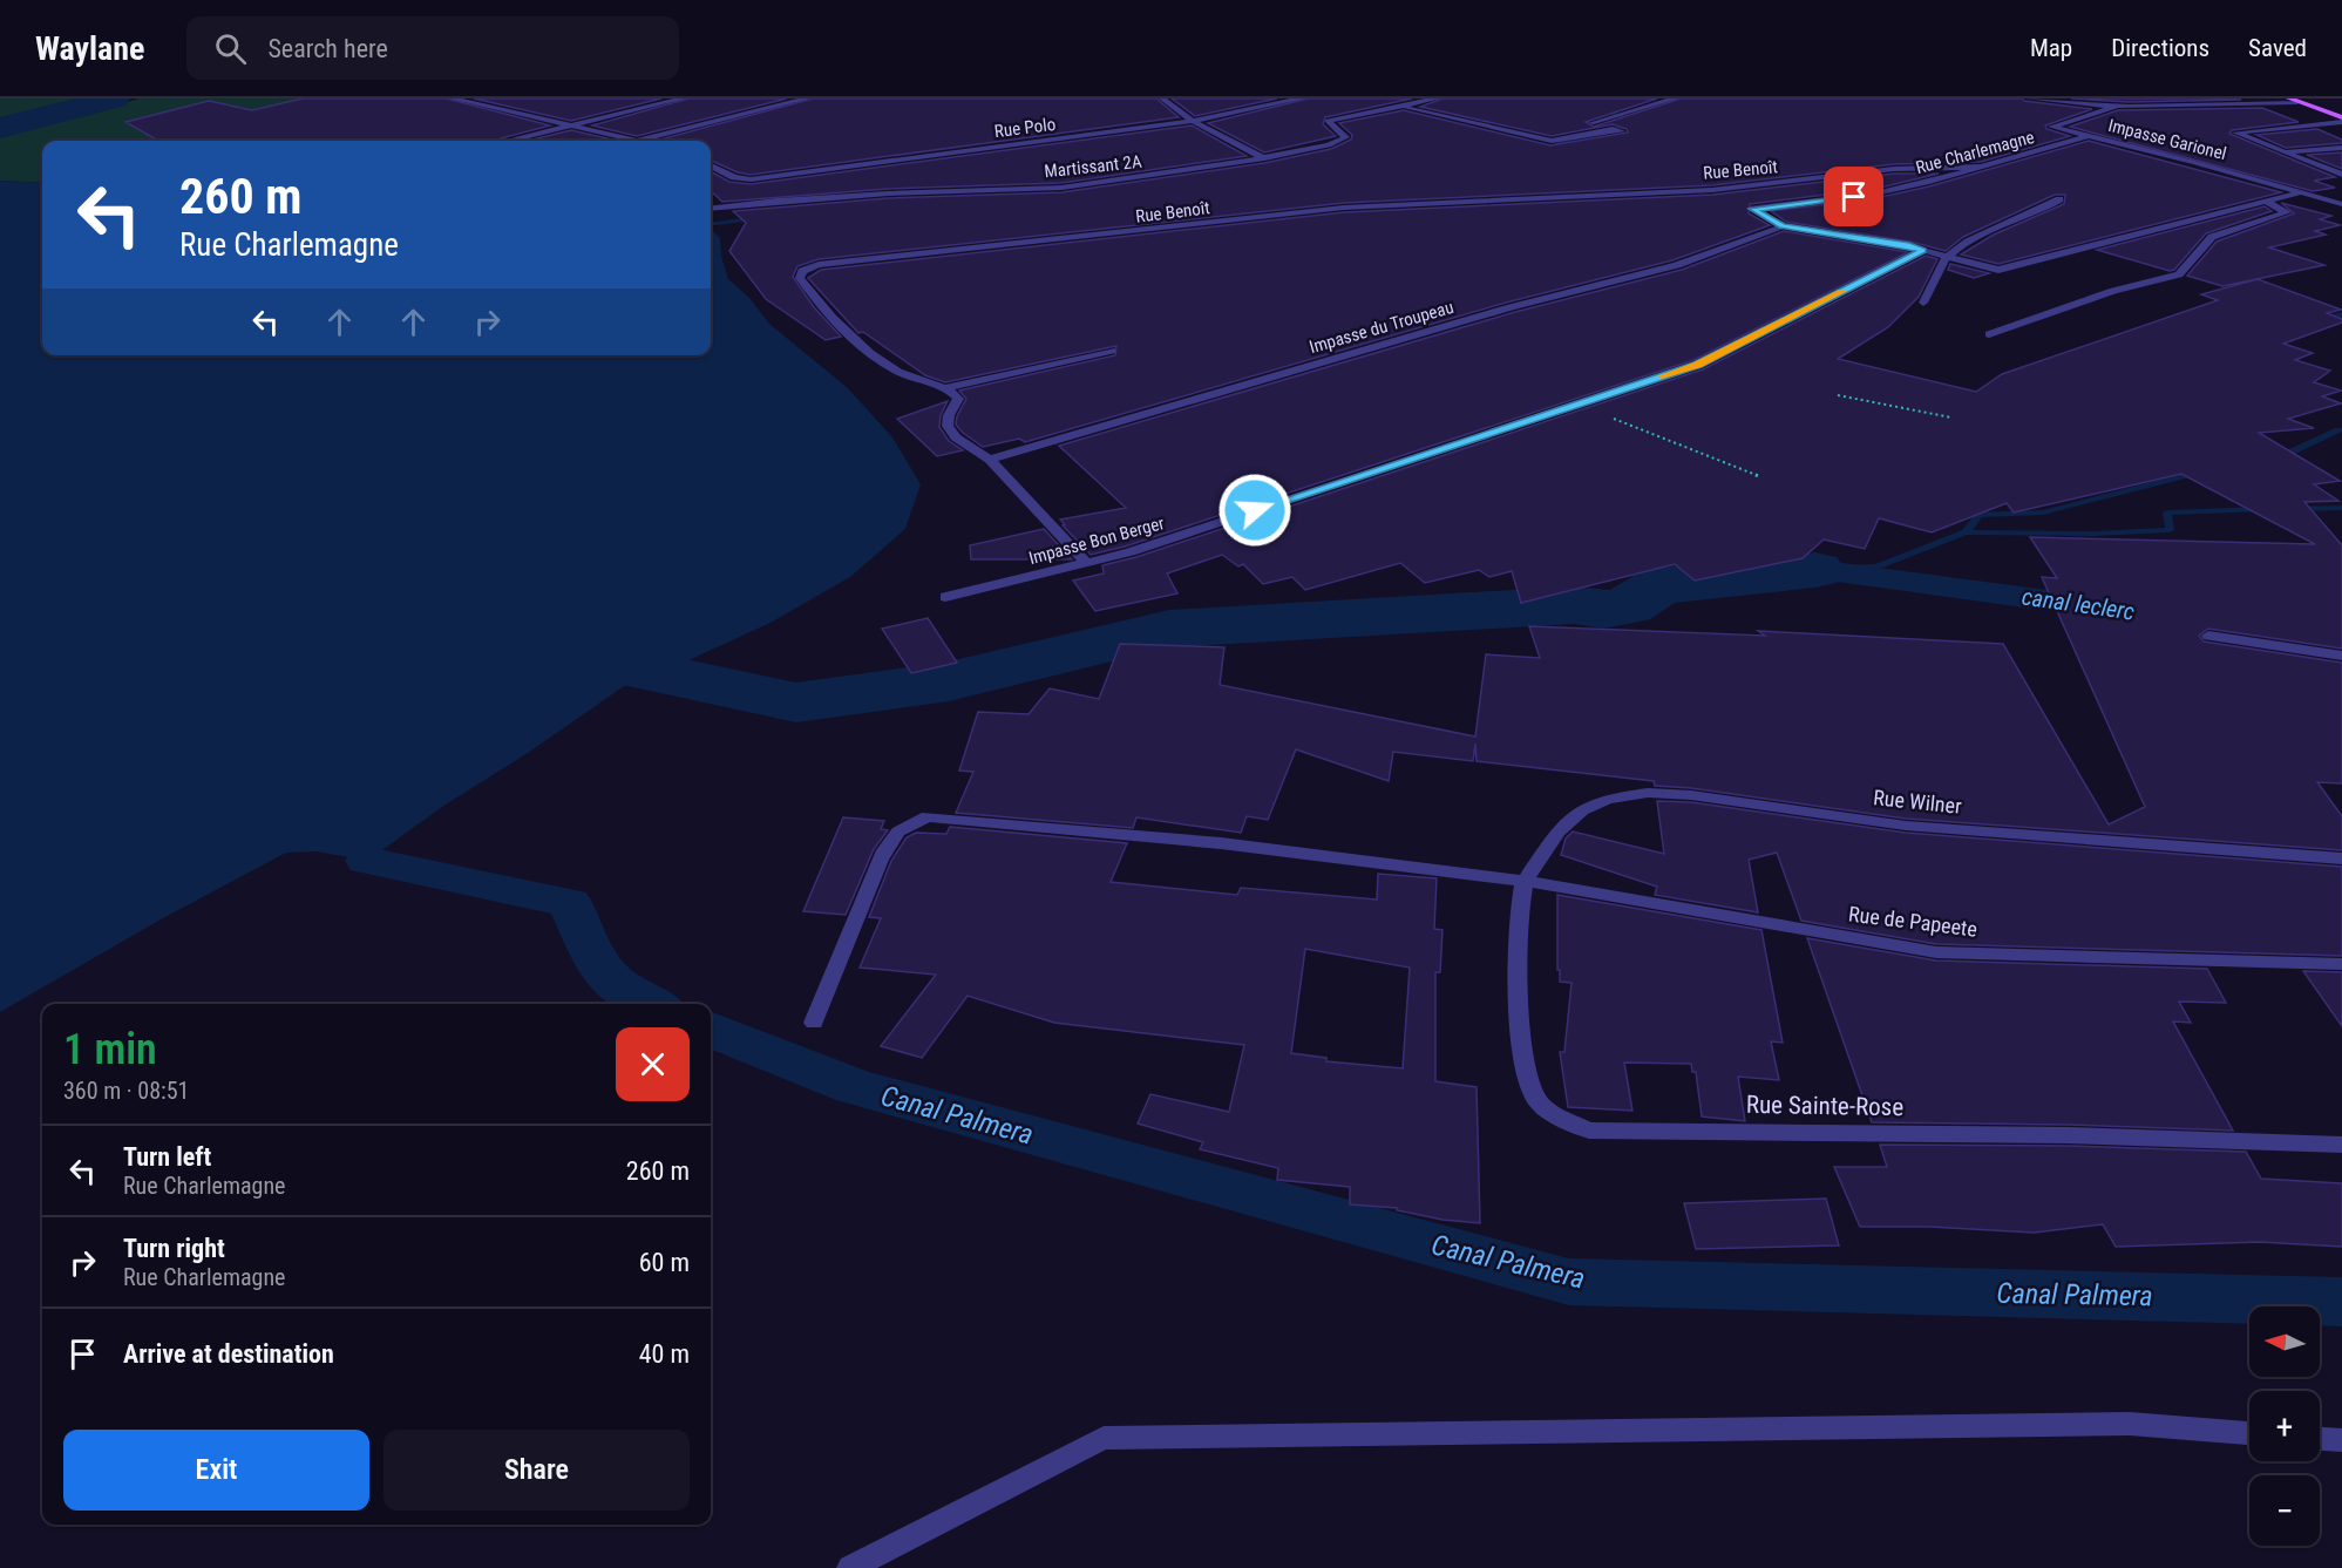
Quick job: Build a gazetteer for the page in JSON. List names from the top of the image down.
{
  "streets": {
    "street": [
      "Rue Polo",
      "Impasse Garionel",
      "Rue Charlemagne",
      "Martissant 2A",
      "Rue Benoît",
      "Impasse du Troupeau",
      "Impasse Bon Berger",
      "Rue Wilner",
      "Rue de Papeete",
      "Rue Sainte-Rose"
    ]
  },
  "crossings": [
    ["Impasse Garionel", "Rue Charlemagne"],
    ["Rue Charlemagne", "Rue Benoît"],
    ["Rue Charlemagne", "Impasse du Troupeau"],
    ["Rue Charlemagne", "Impasse Bon Berger"],
    ["Rue Wilner", "Rue de Papeete"],
    ["Rue Wilner", "Rue Sainte-Rose"],
    ["Rue de Papeete", "Rue Sainte-Rose"]
  ],
  "water": ["canal leclerc", "Canal Palmera"],
  "north": "left",
  "page": {
    "header": "Waylane",
    "search": "Search here",
    "nav": ["Map", "Directions", "Saved"],
    "turn": ["260 m", "Rue Charlemagne"],
    "heading": ["1 min", "360 m · 08:51"],
    "list": [
      {
        "name": "Turn left",
        "note": "Rue Charlemagne",
        "value": "260 m"
      },
      {
        "name": "Turn right",
        "note": "Rue Charlemagne",
        "value": "60 m"
      },
      {
        "name": "Arrive at destination",
        "value": "40 m"
      }
    ],
    "map_buttons": ["+", "−"],
    "buttons": ["Exit", "Share"]
  }
}
